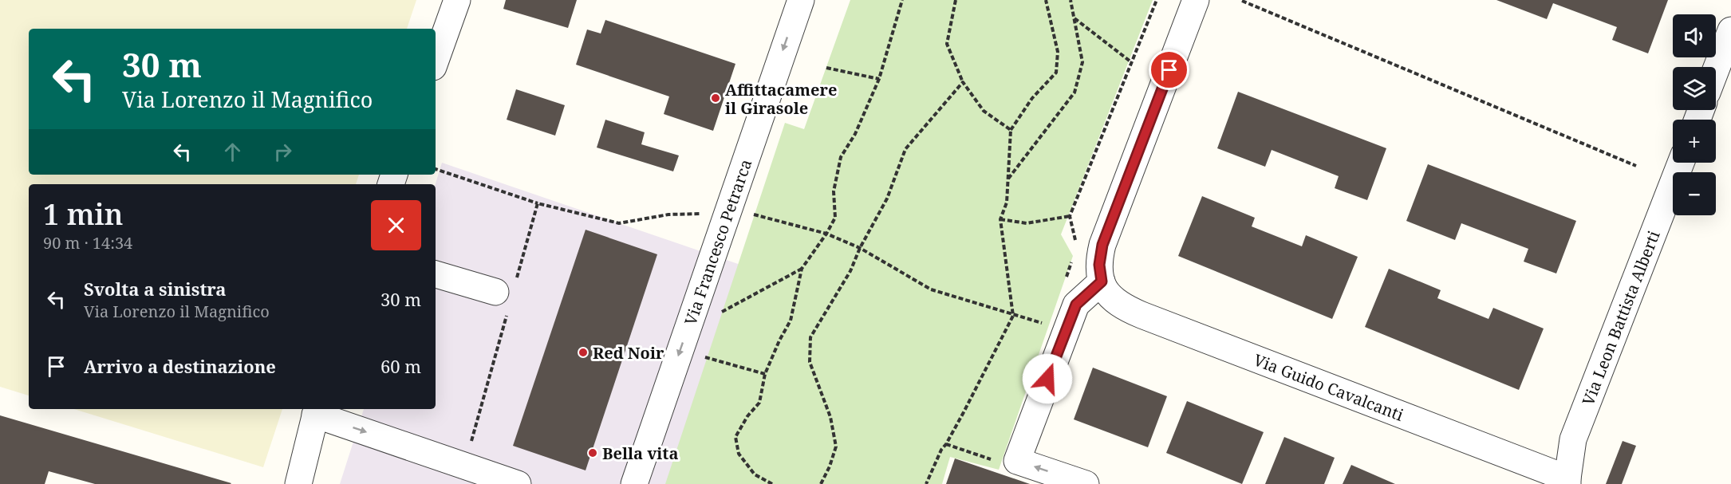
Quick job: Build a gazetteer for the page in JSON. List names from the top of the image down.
{
  "streets": {
    "street": ["Via Francesco Petrarca", "Via Leon Battista Alberti", "Via Guido Cavalcanti"]
  },
  "crossings": [
    ["Via Leon Battista Alberti", "Via Guido Cavalcanti"]
  ],
  "one_way": ["Via Francesco Petrarca"],
  "places": ["Affittacamere il Girasole", "Red Noir", "Bella vita"],
  "page": {
    "map_buttons": ["+", "−"],
    "turn": ["30 m", "Via Lorenzo il Magnifico"],
    "heading": ["1 min", "90 m · 14:34"],
    "list": [
      {
        "name": "Svolta a sinistra",
        "note": "Via Lorenzo il Magnifico",
        "value": "30 m"
      },
      {
        "name": "Arrivo a destinazione",
        "value": "60 m"
      }
    ]
  }
}
